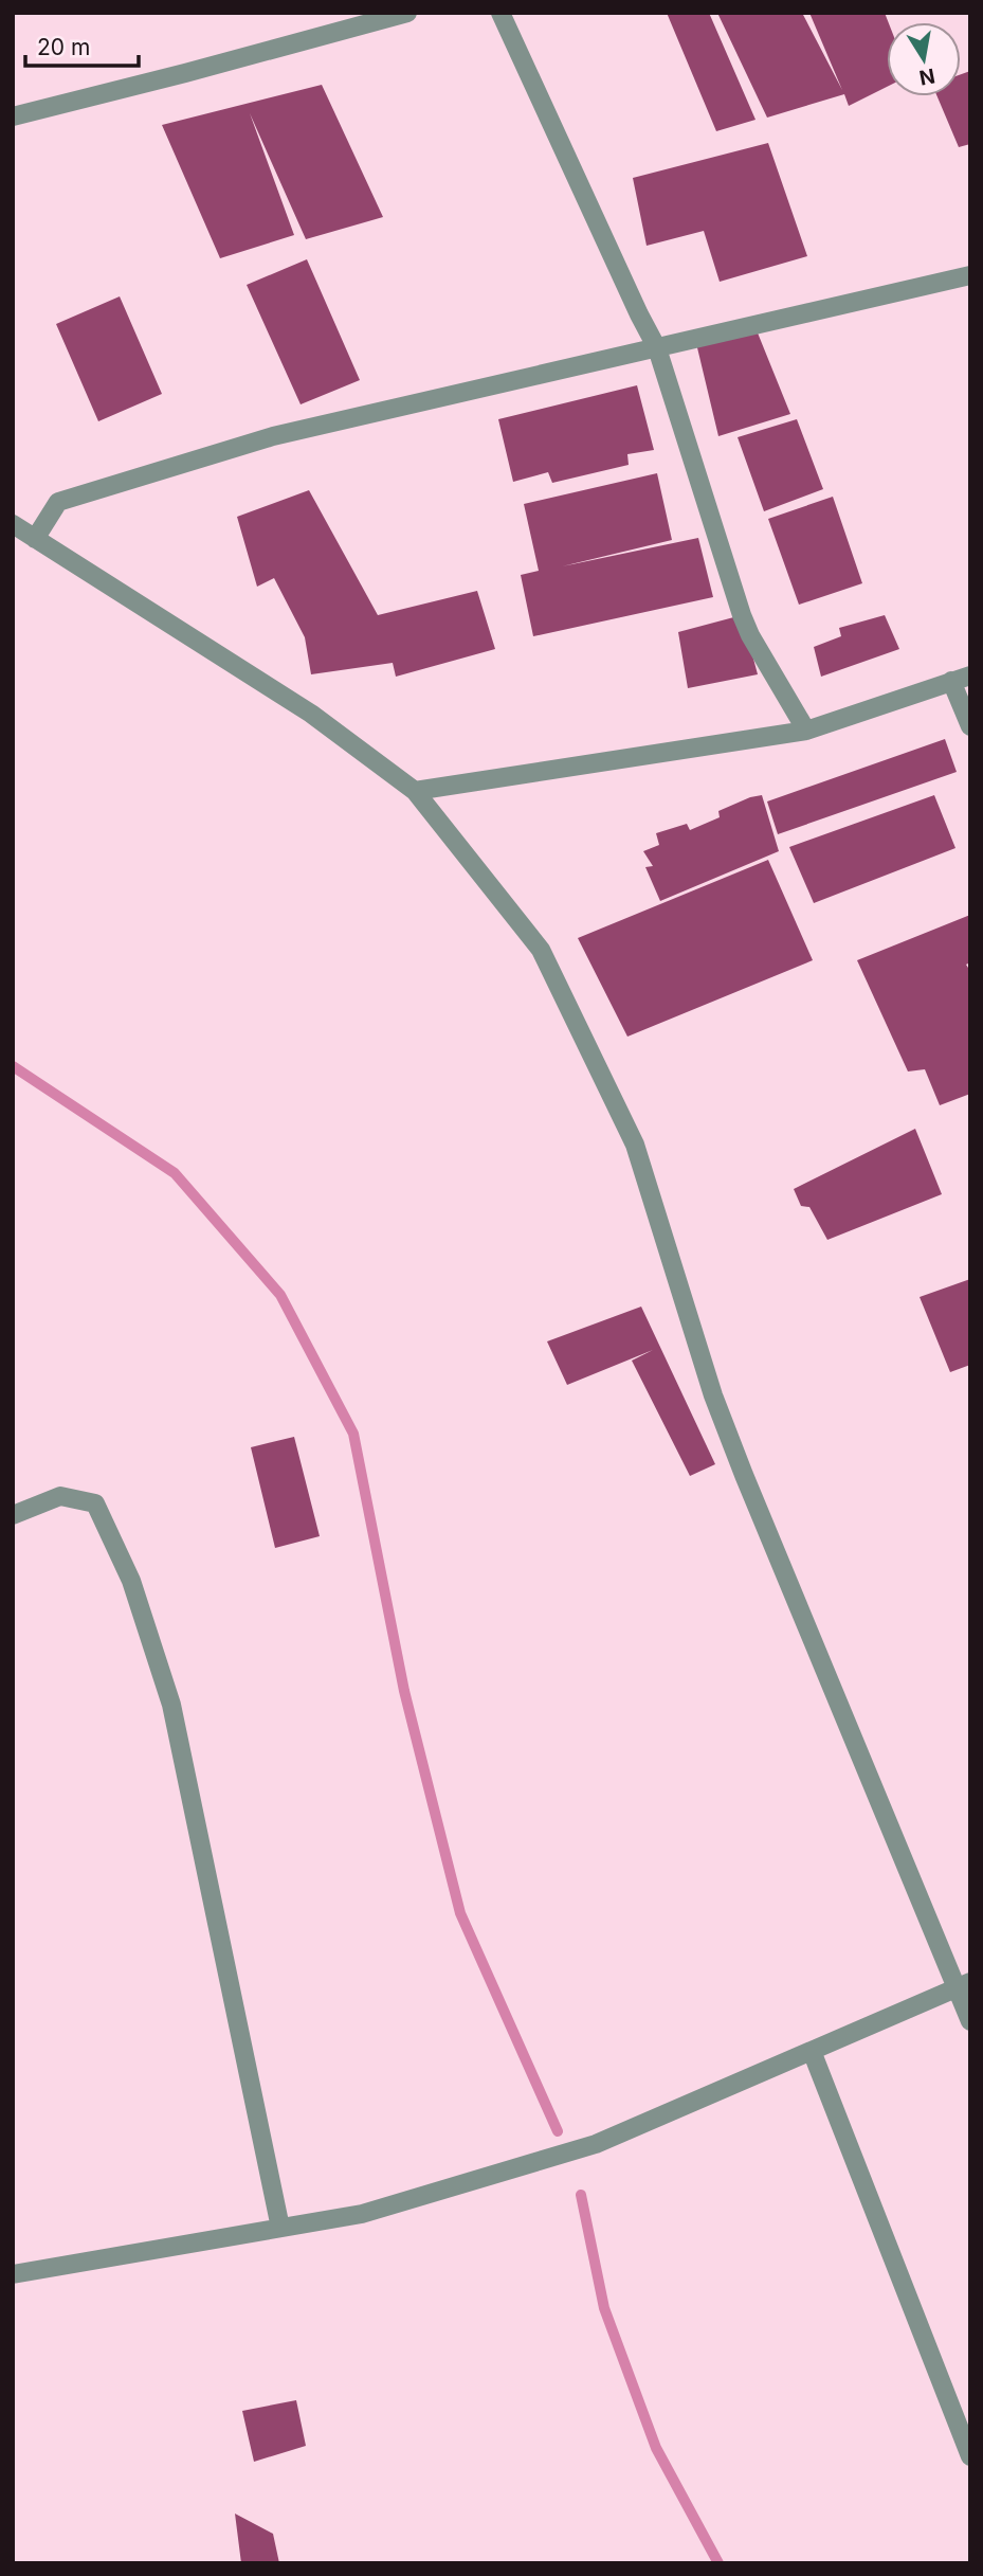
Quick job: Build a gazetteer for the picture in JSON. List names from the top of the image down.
{
  "scale_bar": "20 m",
  "north": "bottom"
}
